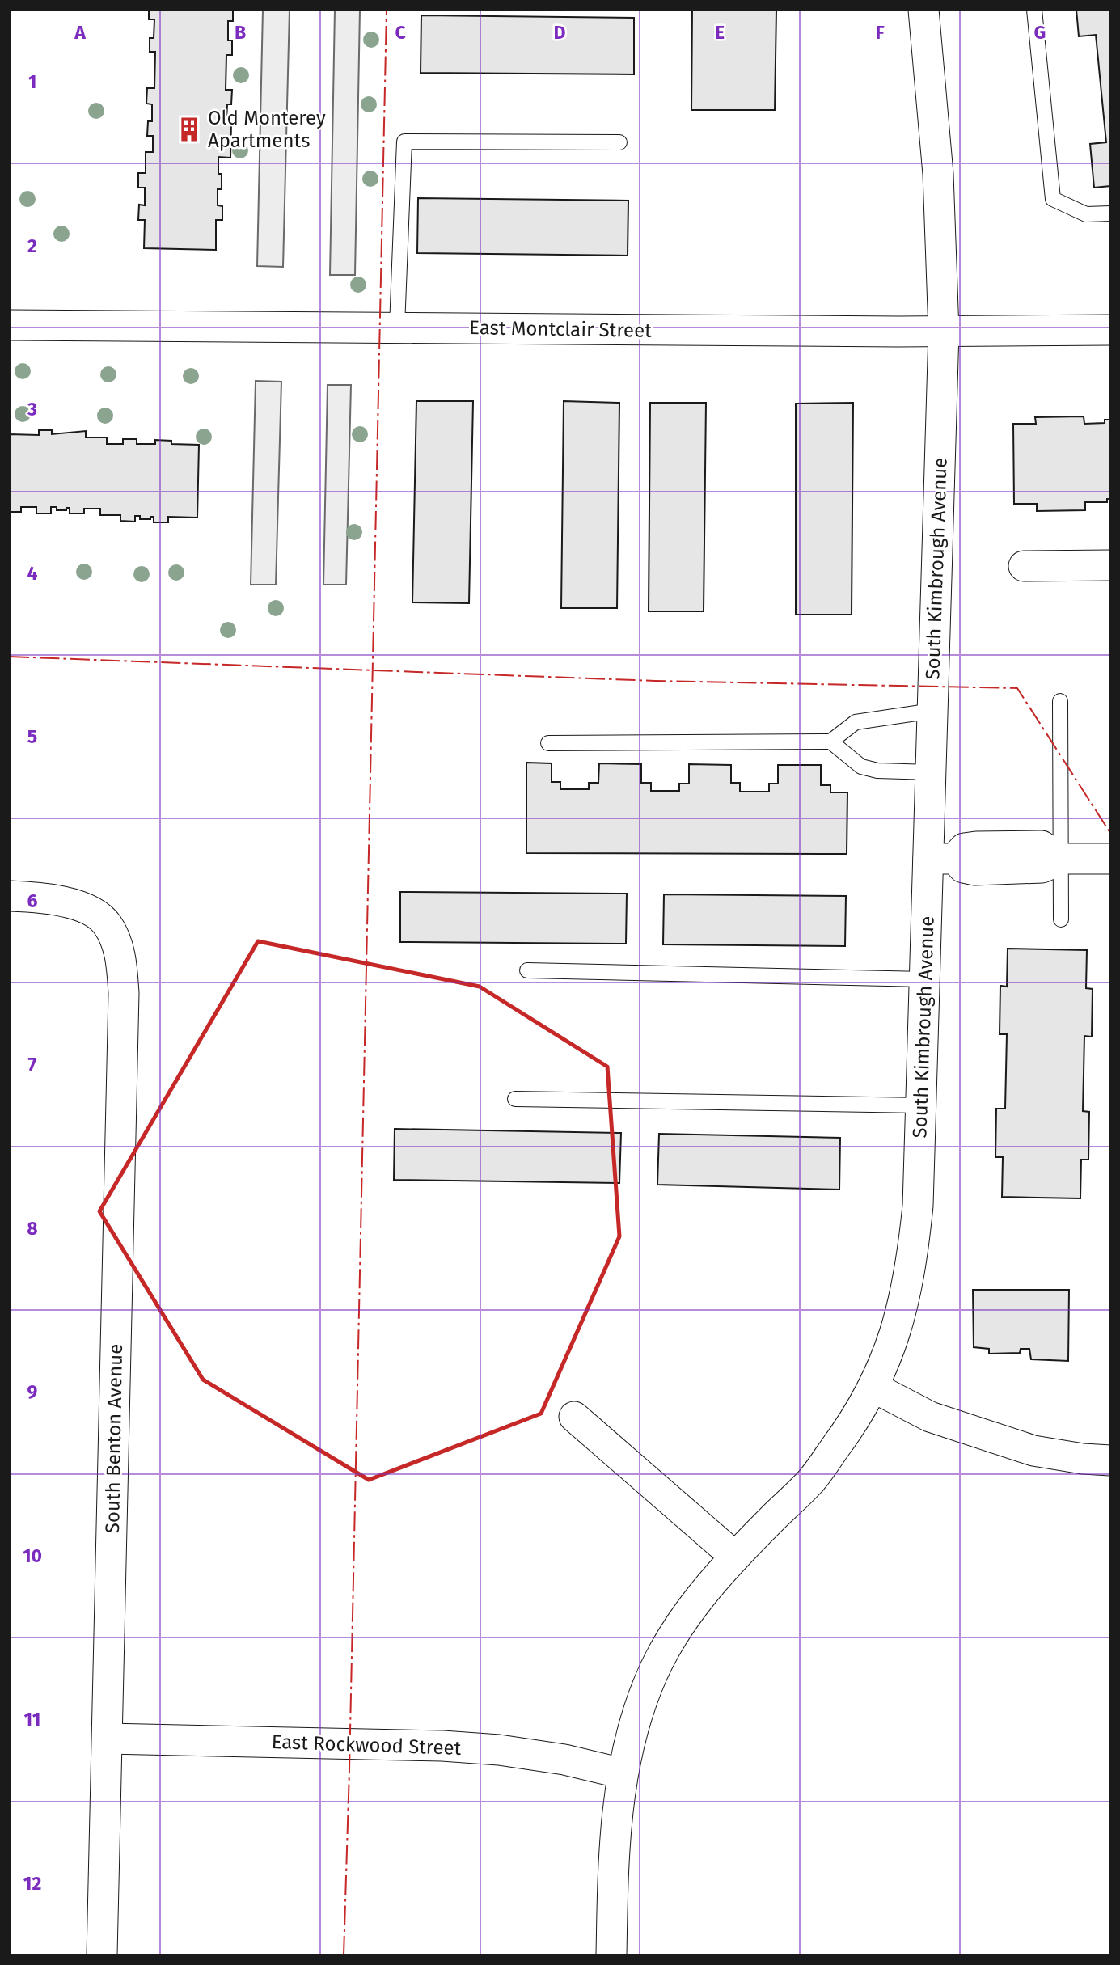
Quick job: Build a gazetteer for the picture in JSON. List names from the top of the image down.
{
  "streets": {
    "street": [
      "East Montclair Street",
      "South Kimbrough Avenue",
      "South Benton Avenue",
      "East Rockwood Street"
    ]
  },
  "crossings": [
    ["East Montclair Street", "South Kimbrough Avenue"],
    ["South Kimbrough Avenue", "East Rockwood Street"],
    ["South Benton Avenue", "East Rockwood Street"]
  ],
  "places": {
    "building": ["Old Monterey Apartments"]
  },
  "grid": {
    "columns": [
      "A",
      "B",
      "C",
      "D",
      "E",
      "F",
      "G"
    ],
    "rows": [
      "1",
      "2",
      "3",
      "4",
      "5",
      "6",
      "7",
      "8",
      "9",
      "10",
      "11",
      "12"
    ]
  }
}
